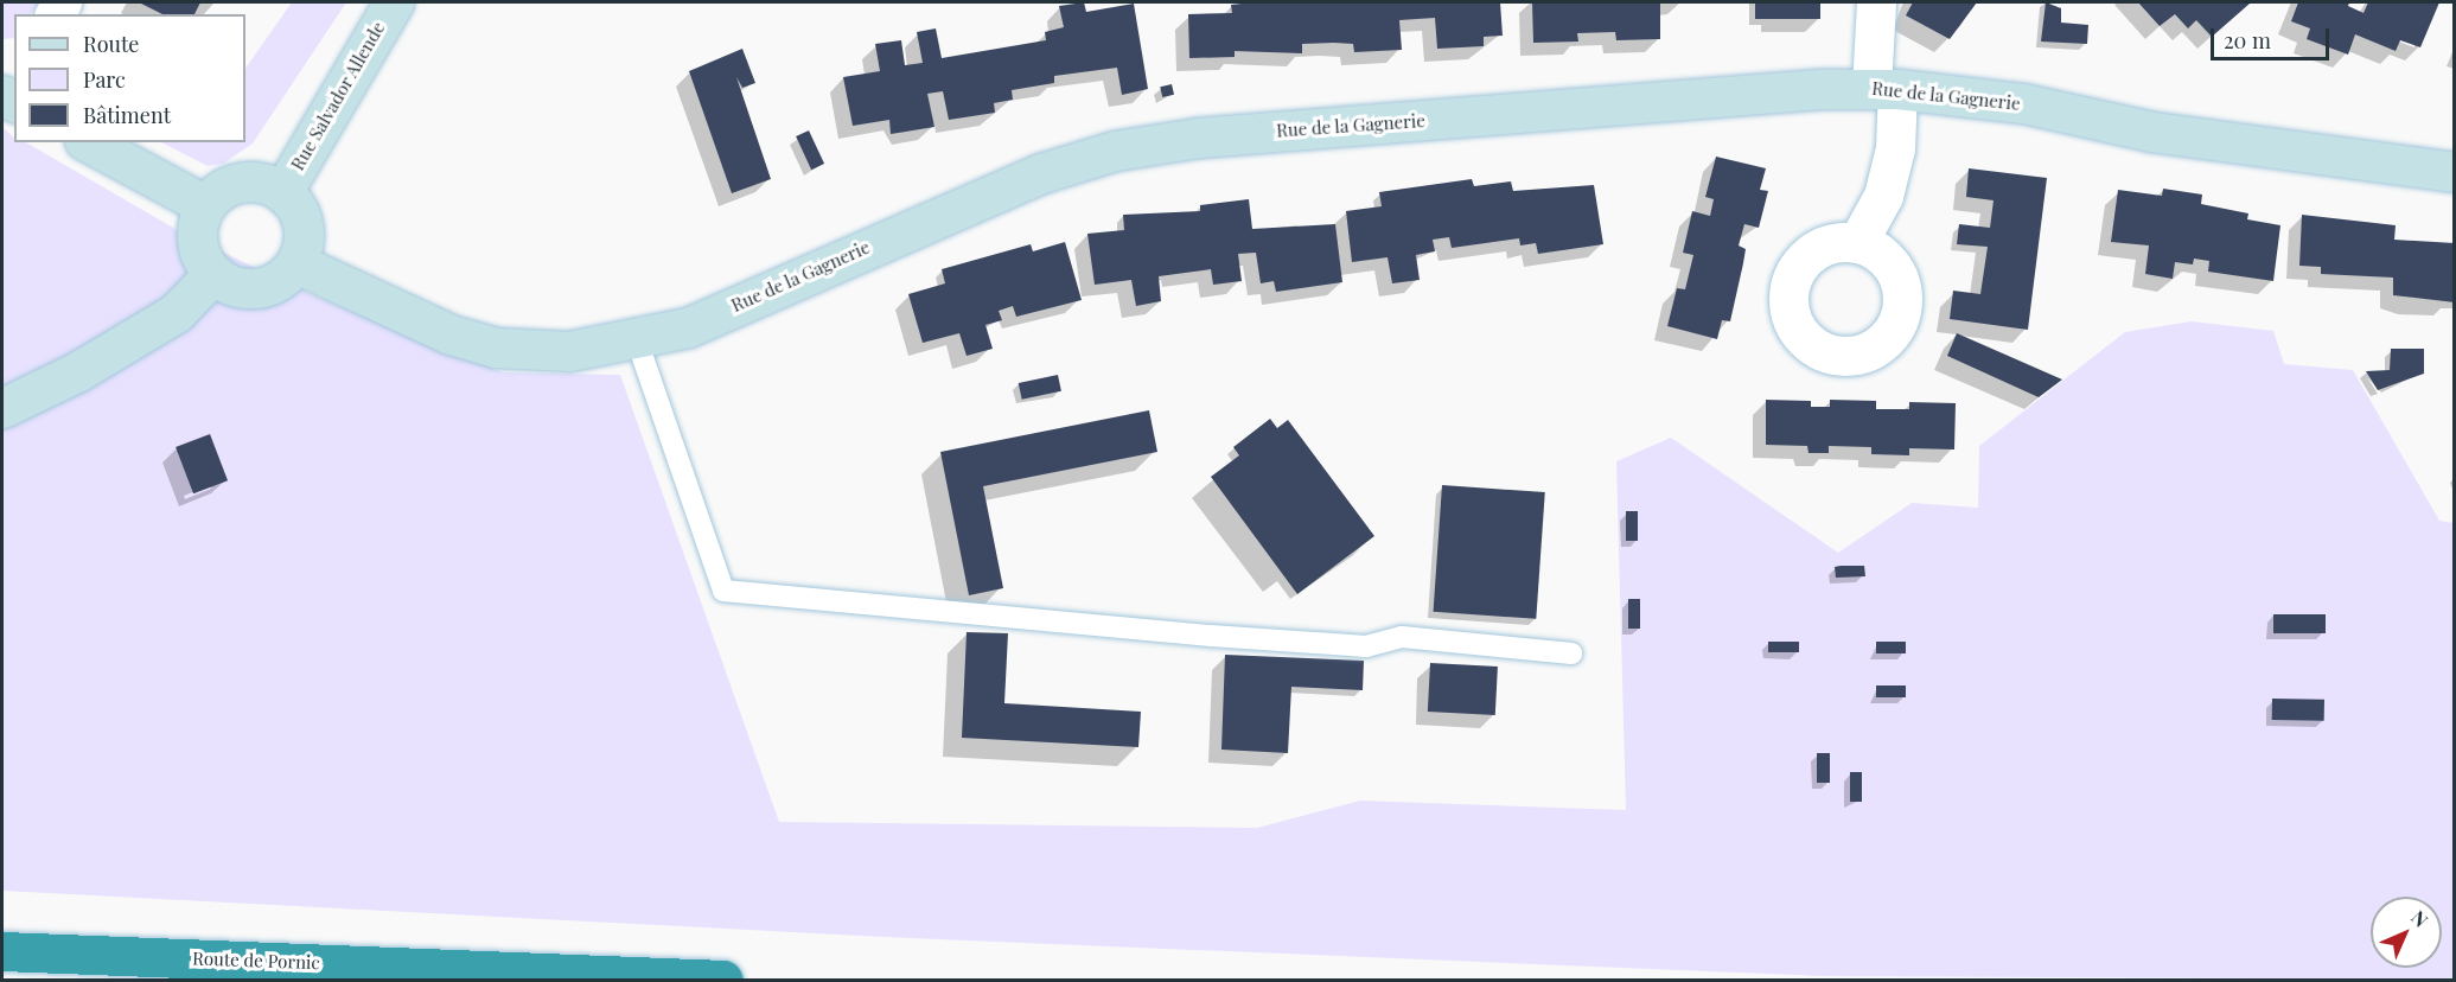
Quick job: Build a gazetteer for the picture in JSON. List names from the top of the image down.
{
  "streets": {
    "highway": ["Route de Pornic"],
    "street": ["Rue Salvador Allende", "Rue de la Gagnerie"]
  },
  "crossings": [
    ["Rue Salvador Allende", "Rue de la Gagnerie"]
  ],
  "legend": ["Route", "Parc", "Bâtiment"],
  "scale_bar": "20 m",
  "north": "top right"
}
